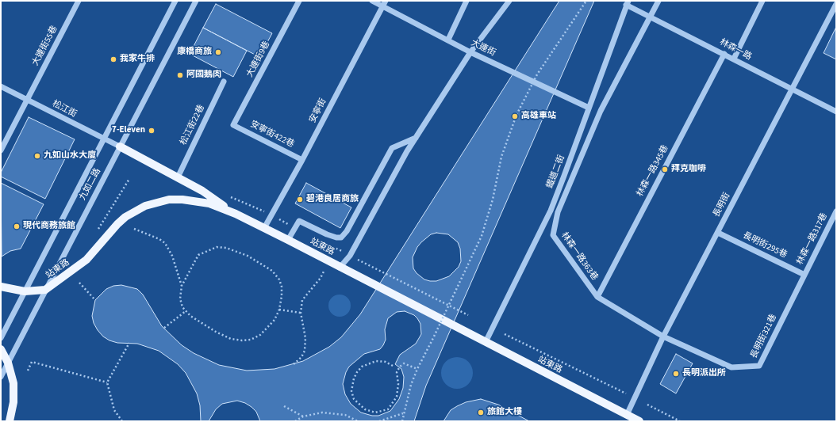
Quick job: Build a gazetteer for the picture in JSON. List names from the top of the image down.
{
  "streets": {
    "main road": ["站東路"],
    "street": [
      "大連街55巷",
      "大連街",
      "林森一路",
      "大連街9巷",
      "松江街",
      "安寧街",
      "松江街22巷",
      "安寧街422巷",
      "林森一路345巷",
      "鐵道二街",
      "九如二路",
      "長明街",
      "林森一路317巷",
      "長明街295巷",
      "林森一路363巷",
      "長明街321巷"
    ]
  },
  "crossings": [
    ["大連街55巷", "松江街"],
    ["大連街", "安寧街"],
    ["大連街", "鐵道二街"],
    ["林森一路", "林森一路345巷"],
    ["林森一路", "鐵道二街"],
    ["林森一路", "長明街"],
    ["林森一路", "林森一路363巷"],
    ["大連街9巷", "安寧街422巷"],
    ["松江街", "九如二路"],
    ["安寧街", "安寧街422巷"],
    ["安寧街", "站東路"],
    ["林森一路345巷", "林森一路363巷"],
    ["鐵道二街", "站東路"],
    ["九如二路", "站東路"],
    ["長明街", "長明街295巷"],
    ["長明街", "站東路"],
    ["長明街", "林森一路363巷"],
    ["長明街", "長明街321巷"],
    ["林森一路317巷", "長明街295巷"],
    ["林森一路317巷", "長明街321巷"],
    ["長明街295巷", "長明街321巷"],
    ["林森一路363巷", "長明街321巷"]
  ],
  "places": [
    "康橋商旅",
    "我家牛排",
    "阿國鵝肉",
    "高雄車站",
    "7-Eleven",
    "九如山水大廈",
    "拜克咖啡",
    "碧港良居商旅",
    "現代商務旅館",
    "長明派出所",
    "旅館大樓"
  ]
}
